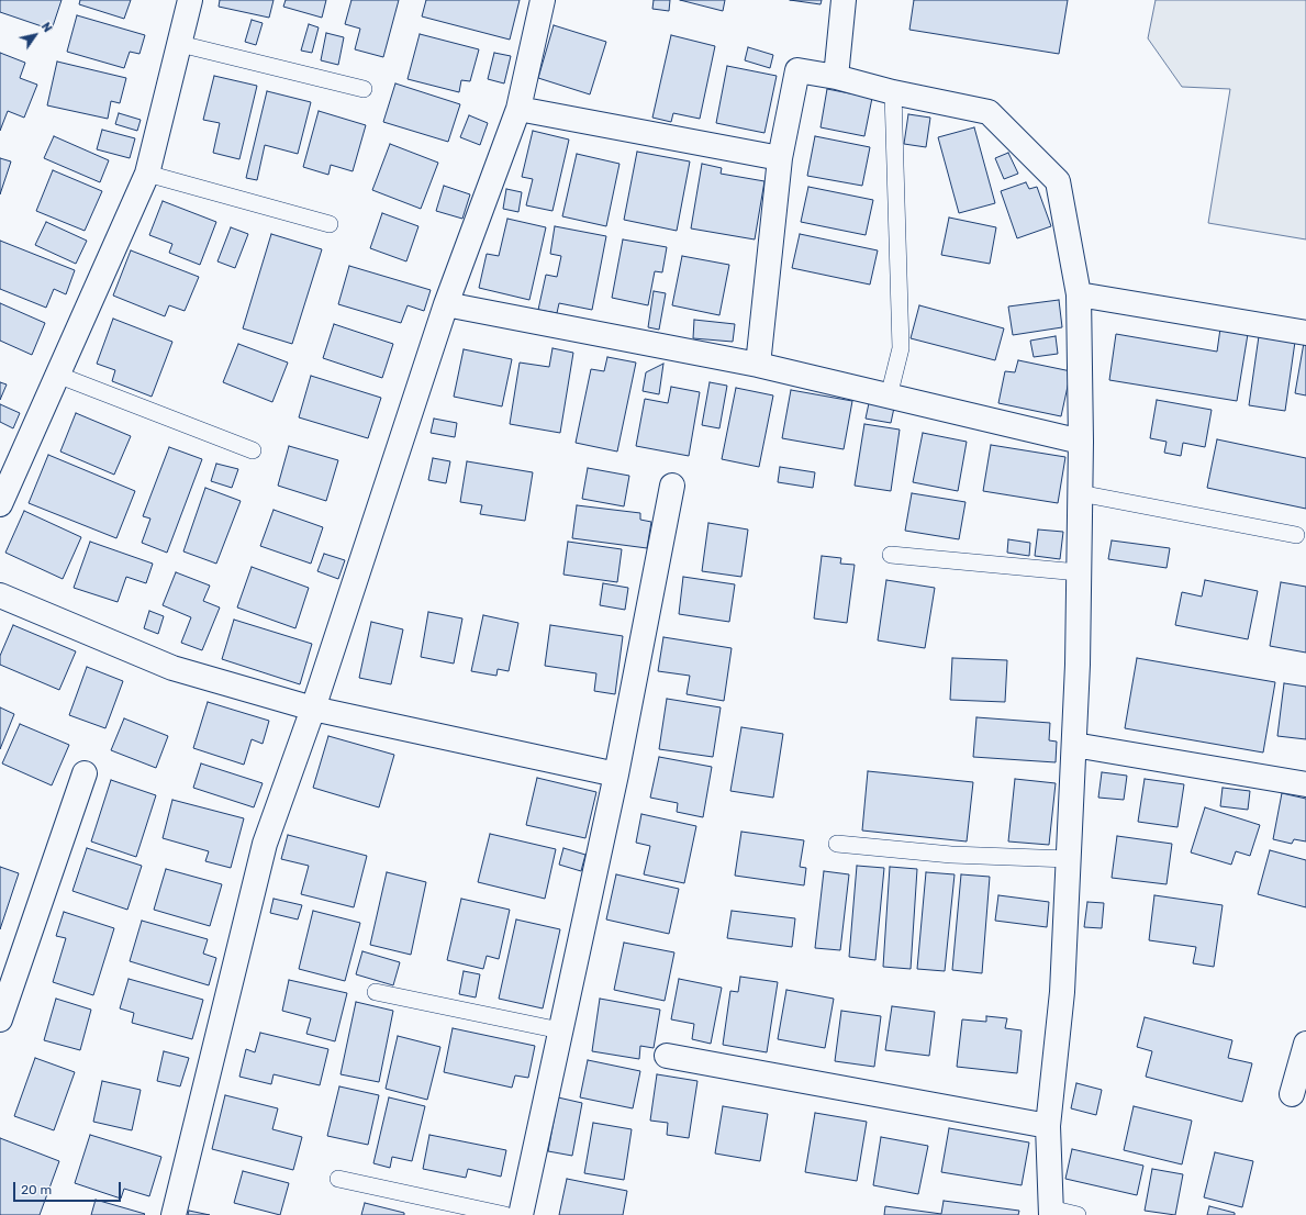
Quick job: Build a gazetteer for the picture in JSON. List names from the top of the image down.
{
  "scale_bar": "20 m",
  "north": "top right"
}
